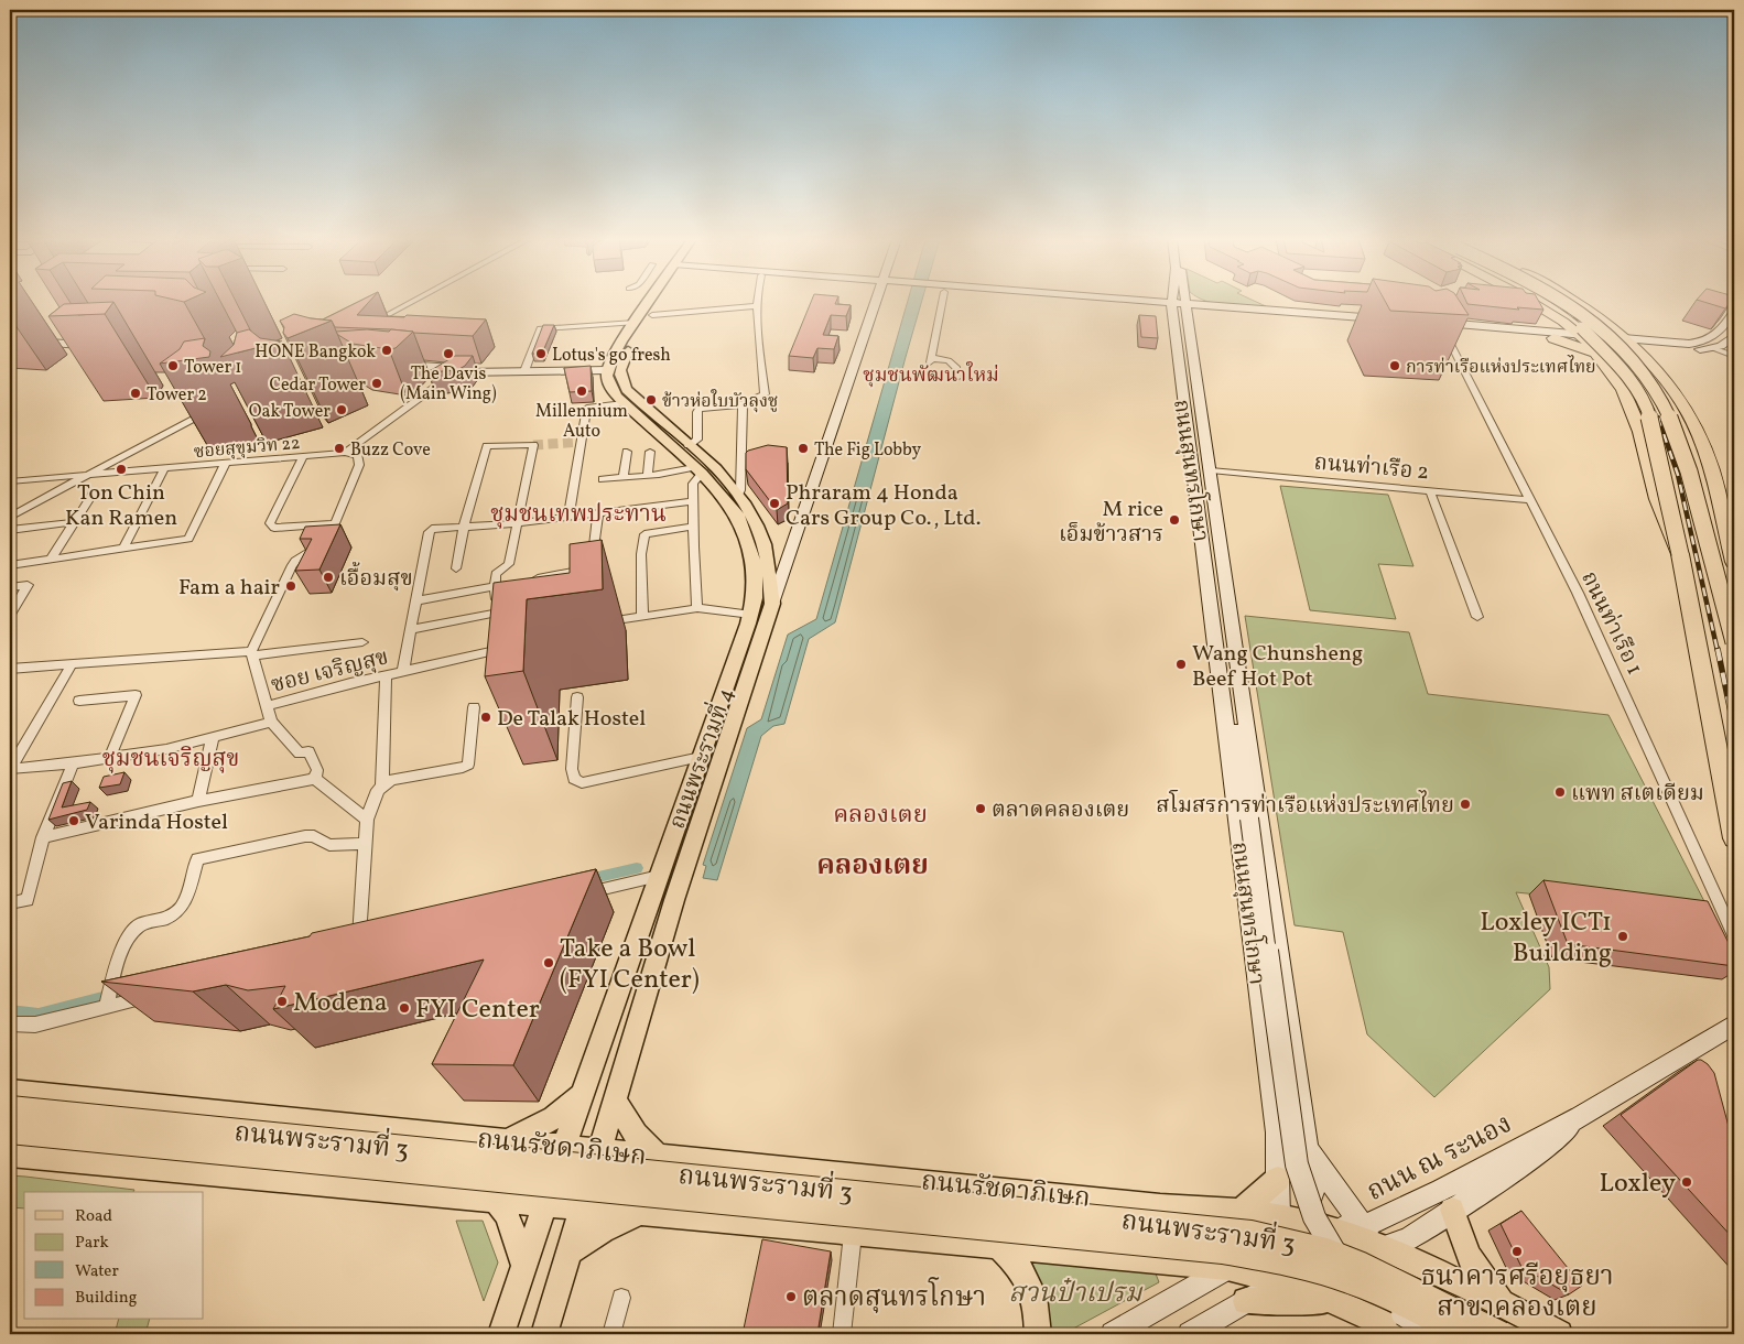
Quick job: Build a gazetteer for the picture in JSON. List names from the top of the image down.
{
  "streets": {
    "main road": [
      "ถนนสุนทรโกษา",
      "ถนนพระรามที่ 4",
      "ถนนพระรามที่ 3",
      "ถนนรัชดาภิเษก",
      "ถนน ณ ระนอง"
    ],
    "street": [
      "ซอยสุขุมวิท 22",
      "ถนนท่าเรือ 2",
      "ถนนท่าเรือ 1",
      "ซอย เจริญสุข"
    ]
  },
  "crossings": [
    ["ถนนท่าเรือ 2", "ถนนสุนทรโกษา"],
    ["ถนนท่าเรือ 2", "ถนนท่าเรือ 1"],
    ["ถนนสุนทรโกษา", "ถนนพระรามที่ 3"],
    ["ถนนสุนทรโกษา", "ถนนรัชดาภิเษก"],
    ["ถนนสุนทรโกษา", "ถนน ณ ระนอง"],
    ["ถนนพระรามที่ 4", "ถนนรัชดาภิเษก"],
    ["ถนนพระรามที่ 3", "ถนนรัชดาภิเษก"],
    ["ถนนพระรามที่ 3", "ถนน ณ ระนอง"]
  ],
  "districts": [
    "ชุมชนพัฒนาใหม่",
    "ชุมชนเทพประทาน",
    "ชุมชนเจริญสุข",
    "คลองเตย",
    "คลองเตย"
  ],
  "parks": ["สวนป๋าเปรม"],
  "places": [
    "HONE Bangkok",
    "The Davis (Main Wing)",
    "Lotus's go fresh",
    "Tower 1",
    "การท่าเรือแห่งประเทศไทย",
    "Cedar Tower",
    "Millennium Auto",
    "Tower 2",
    "ข้าวห่อใบบัวลุงชู",
    "Oak Tower",
    "Buzz Cove",
    "The Fig Lobby",
    "Ton Chin Kan Ramen",
    "Phraram 4 Honda Cars Group Co., Ltd.",
    "M rice เอ็มข้าวสาร",
    "เอื้อมสุข",
    "Fam a hair",
    "Wang Chunsheng Beef Hot Pot",
    "De Talak Hostel",
    "แพท สเตเดียม",
    "สโมสรการท่าเรือแห่งประเทศไทย",
    "ตลาดคลองเตย",
    "Varinda Hostel",
    "Loxley ICT1 Building",
    "Take a Bowl (FYI Center)",
    "Modena",
    "FYI Center",
    "Loxley",
    "ธนาคารศรีอยุธยา สาขาคลองเตย",
    "ตลาดสุนทรโกษา"
  ],
  "legend": [
    "Road",
    "Park",
    "Water",
    "Building"
  ]
}
